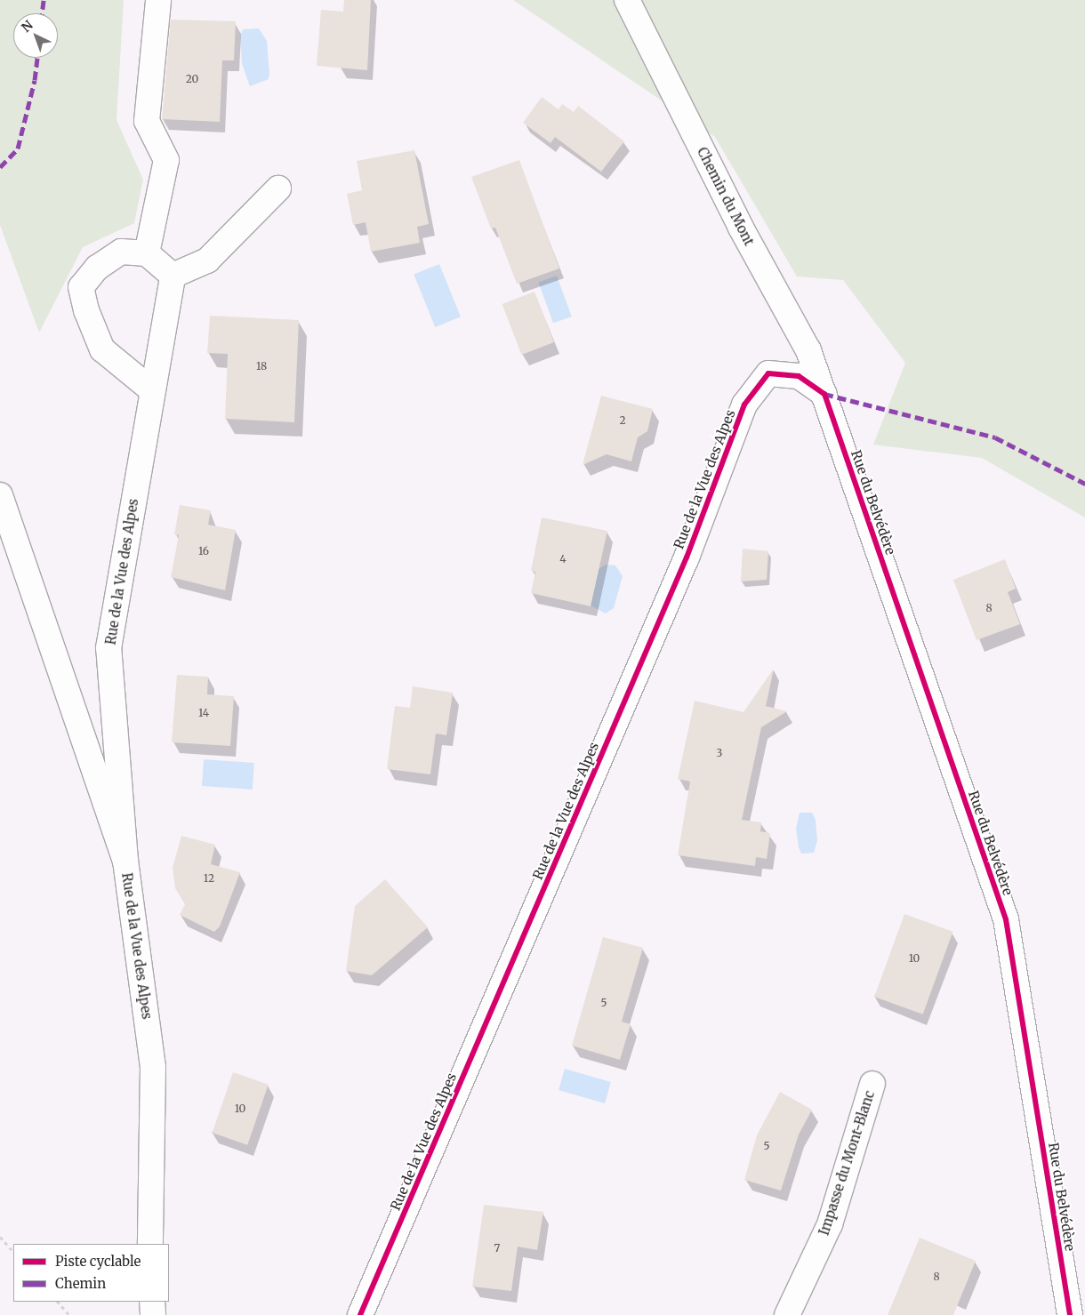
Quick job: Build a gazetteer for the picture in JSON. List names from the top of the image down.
{
  "streets": {
    "street": [
      "Chemin du Mont",
      "Rue de la Vue des Alpes",
      "Rue du Belvédère",
      "Impasse du Mont-Blanc"
    ]
  },
  "crossings": [
    ["Chemin du Mont", "Rue de la Vue des Alpes"],
    ["Chemin du Mont", "Rue du Belvédère"],
    ["Rue de la Vue des Alpes", "Rue du Belvédère"]
  ],
  "house_numbers": [
    "20",
    "18",
    "2",
    "16",
    "4",
    "8",
    "14",
    "3",
    "12",
    "10",
    "5",
    "10",
    "5",
    "7",
    "8"
  ],
  "legend": ["Piste cyclable", "Chemin"],
  "north": "top left"
}
